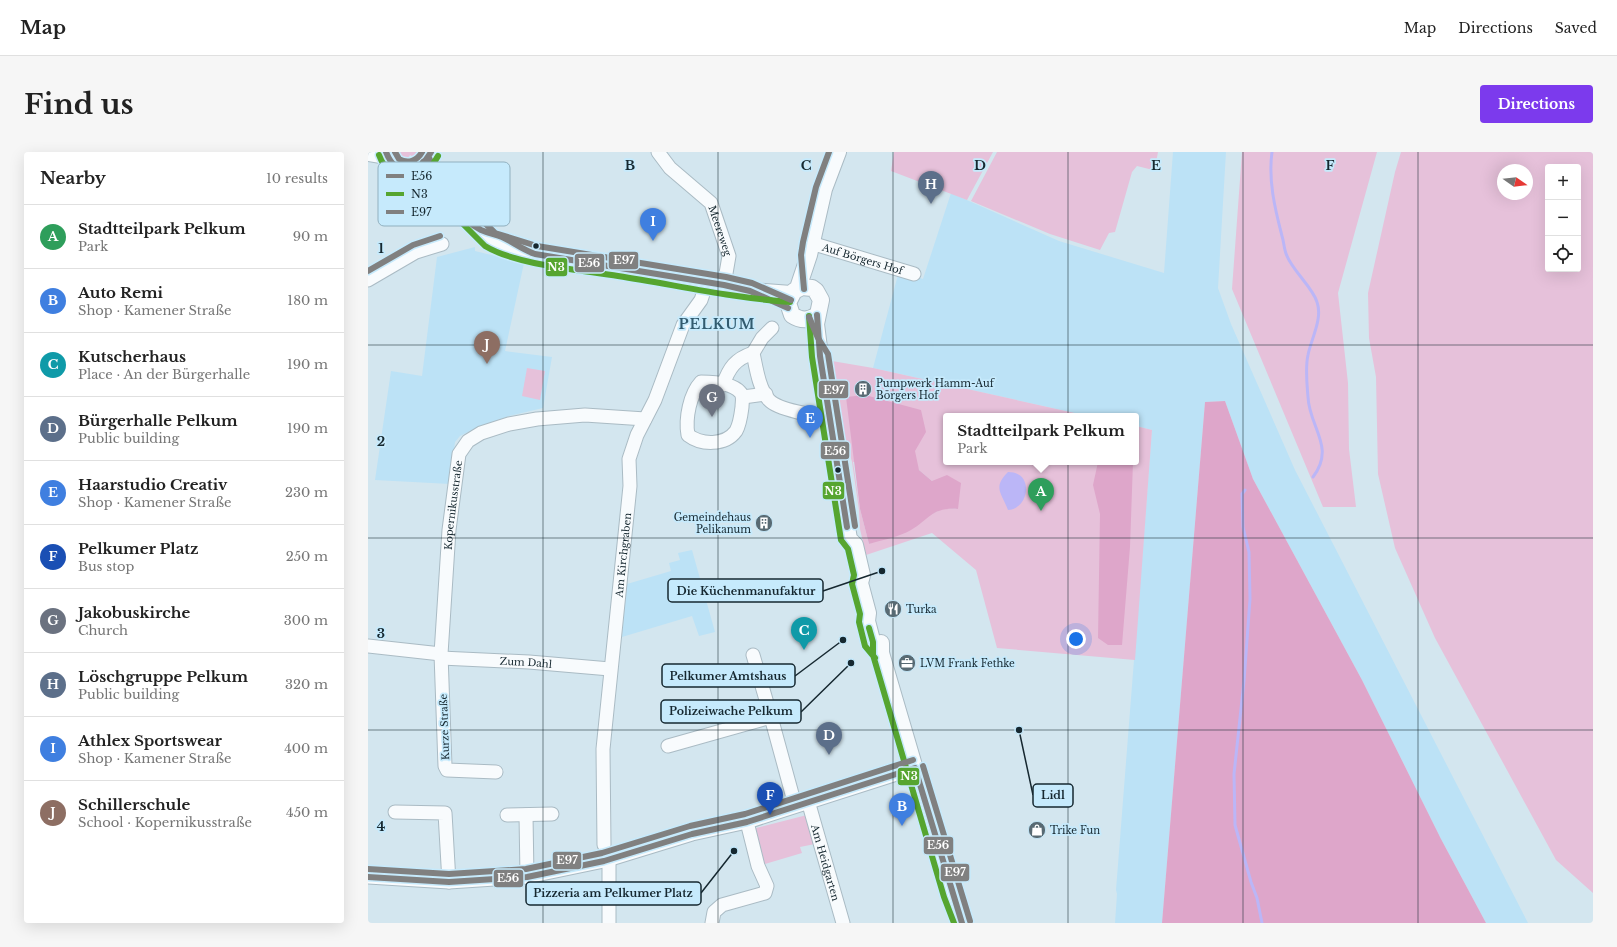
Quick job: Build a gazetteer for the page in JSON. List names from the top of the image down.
{
  "streets": {
    "street": [
      "Meereweg",
      "Auf Börgers Hof",
      "Kopernikusstraße",
      "Am Kirchgraben",
      "Zum Dahl",
      "Kurze Straße",
      "Am Heidgarten"
    ]
  },
  "crossings": [
    ["Kopernikusstraße", "Am Kirchgraben"],
    ["Kopernikusstraße", "Zum Dahl"],
    ["Kopernikusstraße", "Kurze Straße"],
    ["Am Kirchgraben", "Zum Dahl"],
    ["Zum Dahl", "Kurze Straße"]
  ],
  "districts": ["PELKUM"],
  "places": {
    "building": ["Pumpwerk Hamm-Auf Börgers Hof", "Gemeindehaus Pelikanum"],
    "other": [
      "Die Küchenmanufaktur",
      "Pelkumer Amtshaus",
      "Polizeiwache Pelkum",
      "Lidl",
      "Pizzeria am Pelkumer Platz"
    ],
    "restaurant": ["Turka"],
    "office": ["LVM Frank Fethke"],
    "shop": ["Trike Fun"]
  },
  "lines": ["transit line E56", "transit line E97", "transit line N3"],
  "legend": ["E56", "N3", "E97"],
  "north": "right",
  "page": {
    "header": "Map",
    "nav": ["Map", "Directions", "Saved"],
    "buttons": "Directions",
    "title": "Find us",
    "heading": ["Nearby", "10 results"],
    "map_buttons": ["+", "−"],
    "pins": [
      "H",
      "I",
      "J",
      "G",
      "E",
      "A",
      "C",
      "D",
      "F",
      "B"
    ],
    "list": [
      {
        "mark": "A",
        "name": "Stadtteilpark Pelkum",
        "note": "Park",
        "value": "90 m"
      },
      {
        "mark": "B",
        "name": "Auto Remi",
        "note": "Shop · Kamener Straße",
        "value": "180 m"
      },
      {
        "mark": "C",
        "name": "Kutscherhaus",
        "note": "Place · An der Bürgerhalle",
        "value": "190 m"
      },
      {
        "mark": "D",
        "name": "Bürgerhalle Pelkum",
        "note": "Public building",
        "value": "190 m"
      },
      {
        "mark": "E",
        "name": "Haarstudio Creativ",
        "note": "Shop · Kamener Straße",
        "value": "230 m"
      },
      {
        "mark": "F",
        "name": "Pelkumer Platz",
        "note": "Bus stop",
        "value": "250 m"
      },
      {
        "mark": "G",
        "name": "Jakobuskirche",
        "note": "Church",
        "value": "300 m"
      },
      {
        "mark": "H",
        "name": "Löschgruppe Pelkum",
        "note": "Public building",
        "value": "320 m"
      },
      {
        "mark": "I",
        "name": "Athlex Sportswear",
        "note": "Shop · Kamener Straße",
        "value": "400 m"
      },
      {
        "mark": "J",
        "name": "Schillerschule",
        "note": "School · Kopernikusstraße",
        "value": "450 m"
      }
    ],
    "popup": ["Stadtteilpark Pelkum", "Park"]
  },
  "grid": {
    "columns": [
      "B",
      "C",
      "D",
      "E",
      "F"
    ],
    "rows": [
      "1",
      "2",
      "3",
      "4"
    ]
  }
}
